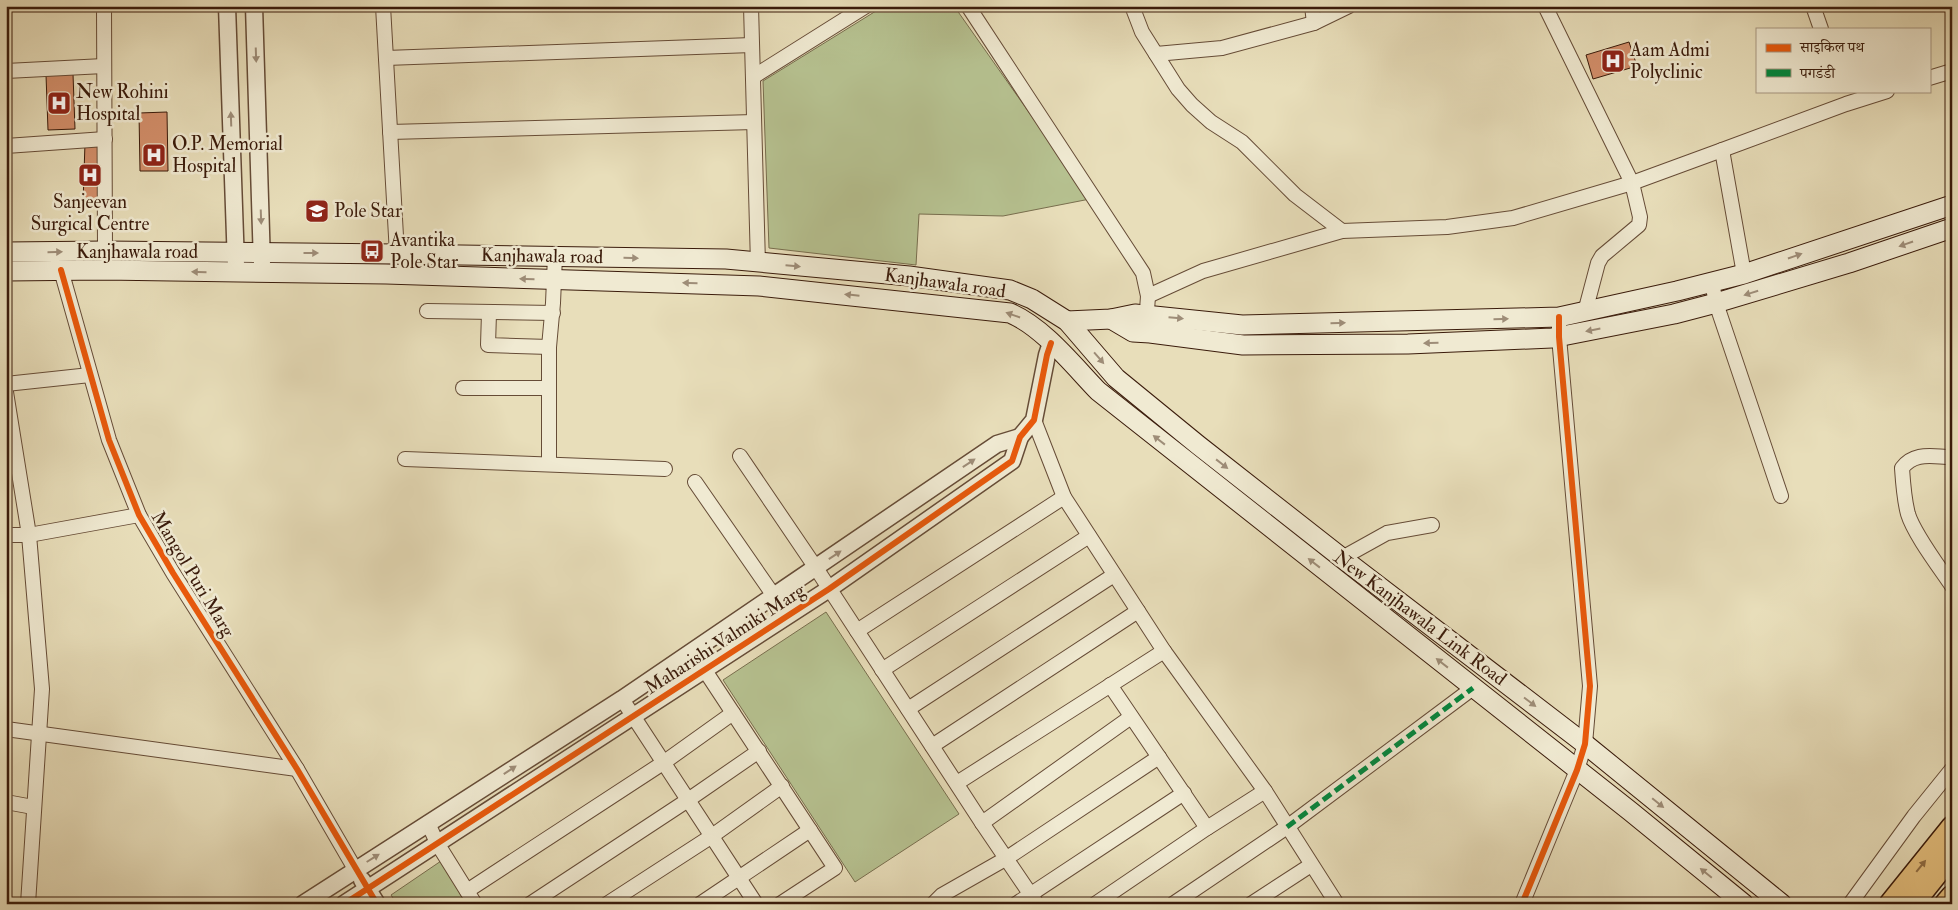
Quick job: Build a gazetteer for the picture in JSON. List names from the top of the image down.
{
  "streets": {
    "main road": ["Kanjhawala road", "New Kanjhawala Link Road"],
    "street": ["Mangol Puri Marg", "Maharishi Valmiki Marg"]
  },
  "crossings": [
    ["Kanjhawala road", "Mangol Puri Marg"],
    ["Kanjhawala road", "New Kanjhawala Link Road"],
    ["Kanjhawala road", "Maharishi Valmiki Marg"],
    ["Mangol Puri Marg", "Maharishi Valmiki Marg"],
    ["New Kanjhawala Link Road", "Maharishi Valmiki Marg"]
  ],
  "places": {
    "hospital": [
      "Aam Admi Polyclinic",
      "New Rohini Hospital",
      "O.P. Memorial Hospital",
      "Sanjeevan Surgical Centre"
    ],
    "school or university": ["Pole Star"],
    "bus stop": ["Avantika Pole Star"]
  },
  "legend": ["साइकिल पथ", "पगडंडी"]
}
